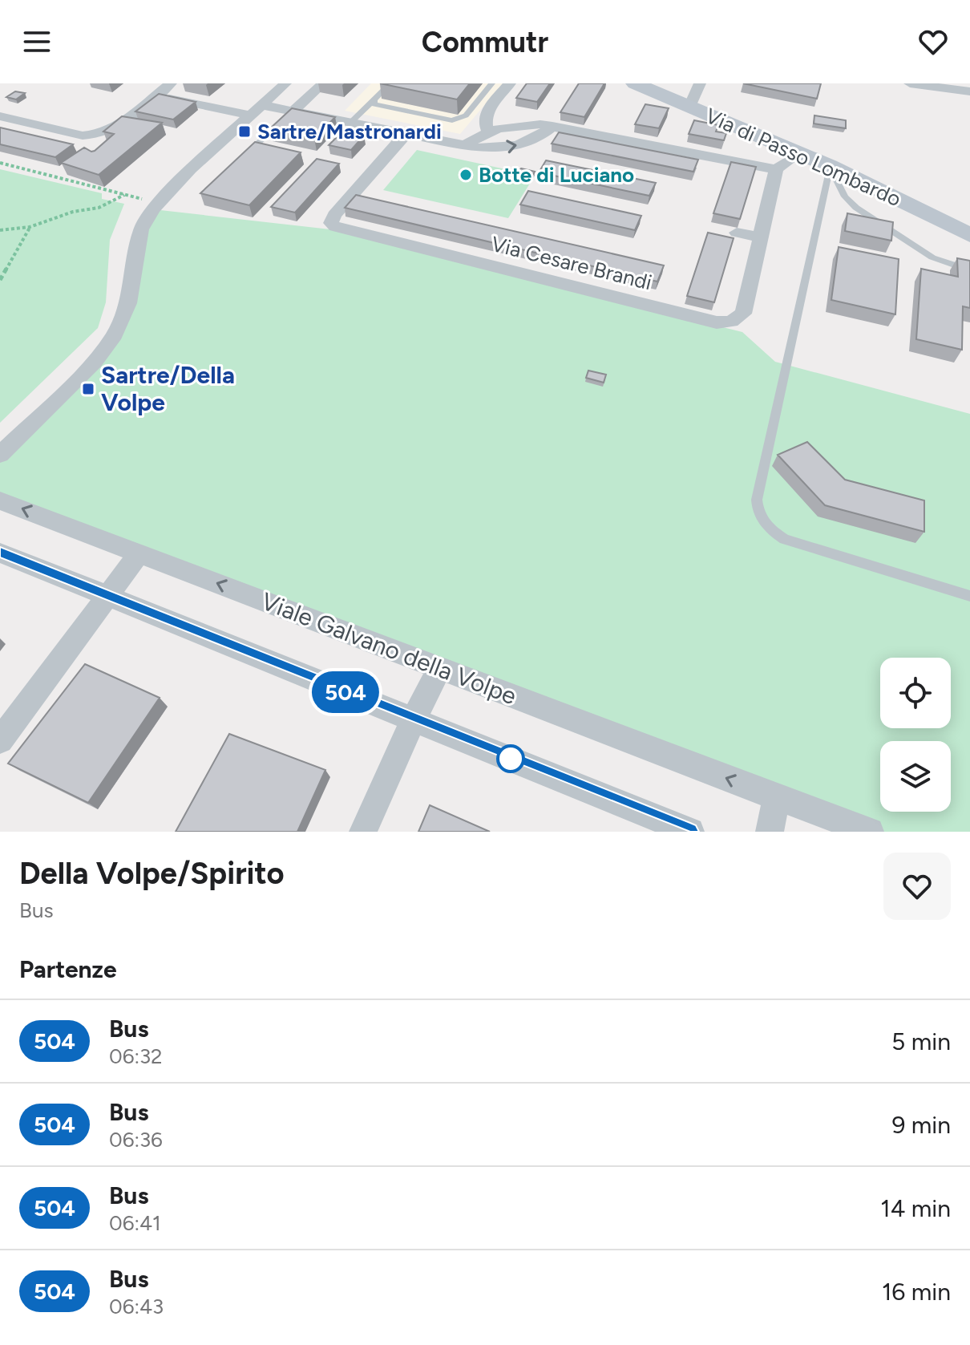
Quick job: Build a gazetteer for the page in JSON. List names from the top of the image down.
{
  "streets": {
    "street": ["Via di Passo Lombardo", "Via Cesare Brandi", "Viale Galvano della Volpe"]
  },
  "places": {
    "transit": ["Sartre/Mastronardi", "Sartre/Della Volpe"],
    "other": ["Botte di Luciano"]
  },
  "lines": ["bus line 504"],
  "page": {
    "header": "Commutr",
    "on_map": "504",
    "heading": [
      ["Della Volpe/Spirito", "Bus"],
      "Partenze"
    ],
    "list": [
      {
        "mark": "504",
        "name": "Bus",
        "note": "06:32",
        "value": "5 min"
      },
      {
        "mark": "504",
        "name": "Bus",
        "note": "06:36",
        "value": "9 min"
      },
      {
        "mark": "504",
        "name": "Bus",
        "note": "06:41",
        "value": "14 min"
      },
      {
        "mark": "504",
        "name": "Bus",
        "note": "06:43",
        "value": "16 min"
      }
    ]
  }
}
